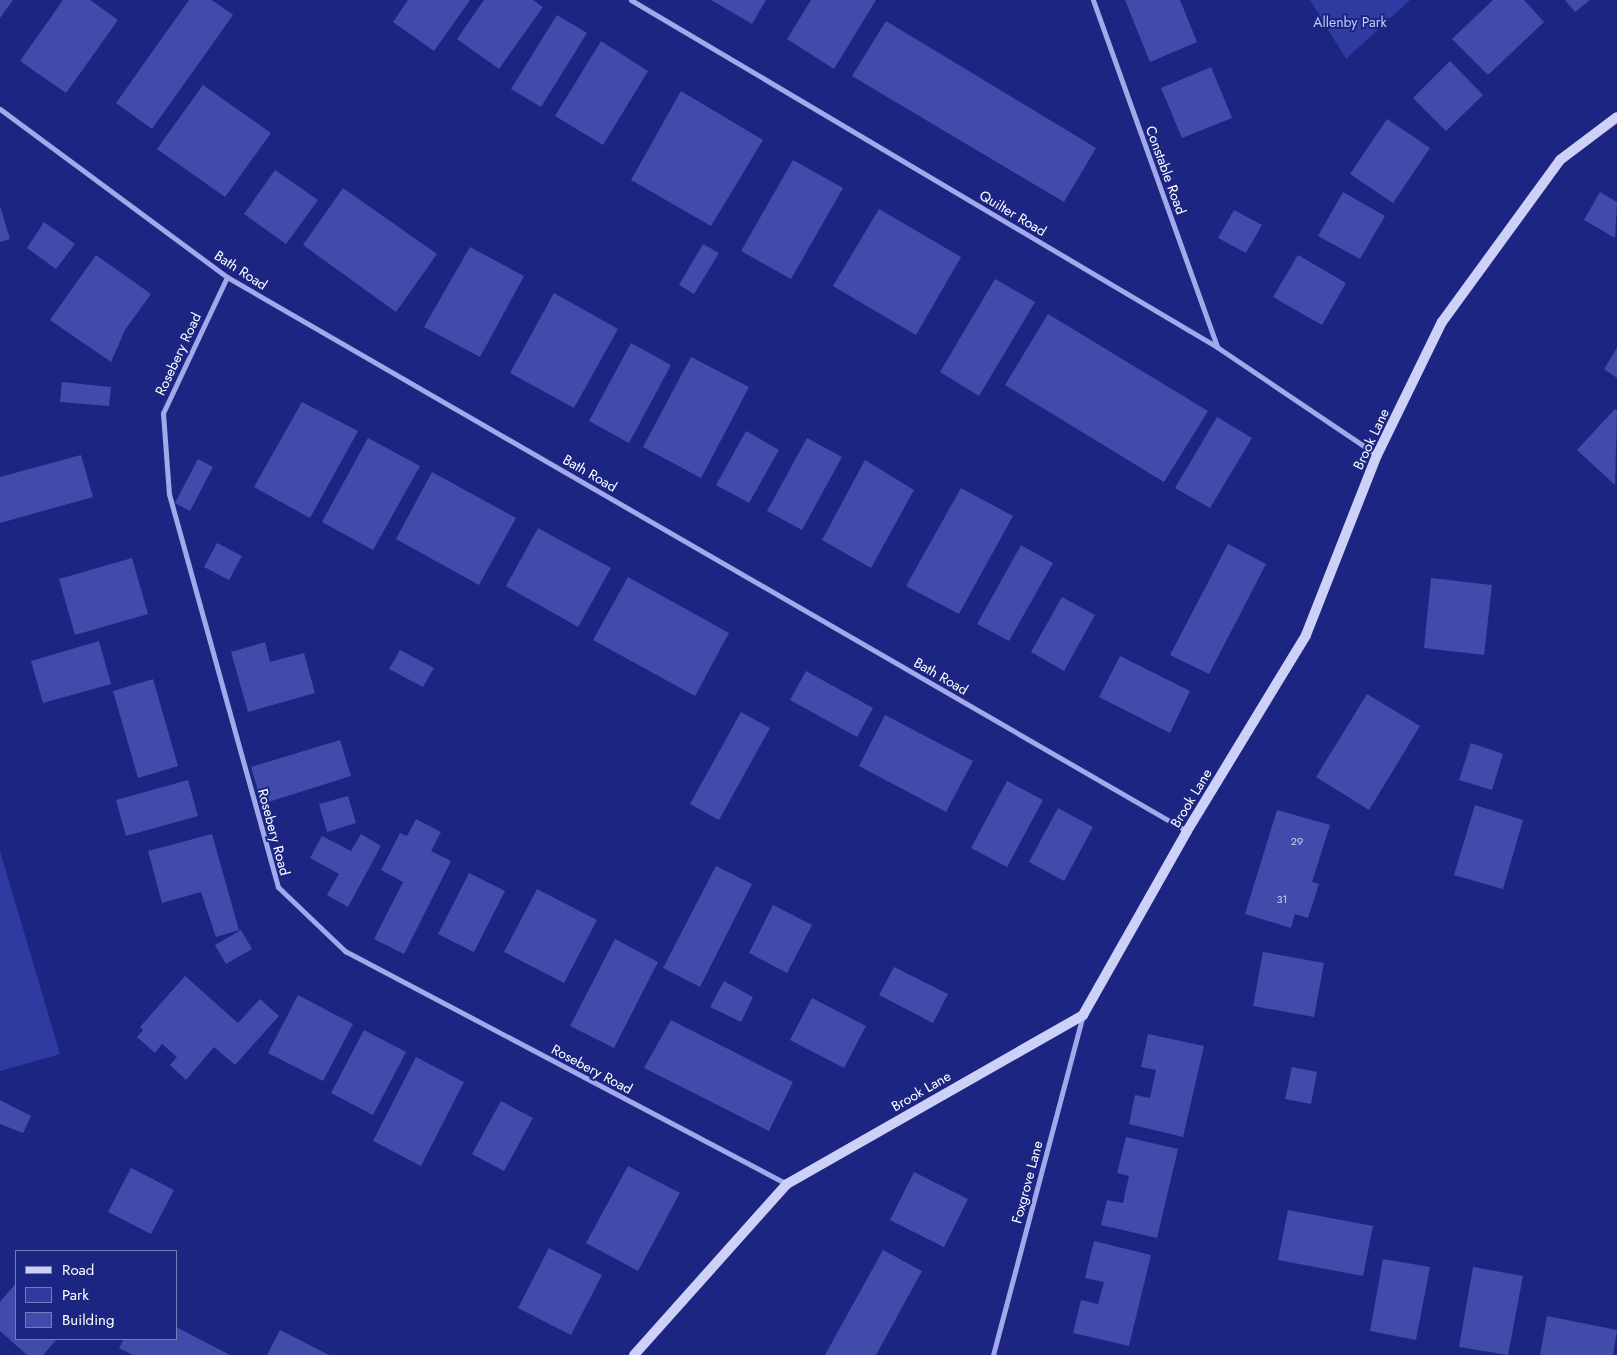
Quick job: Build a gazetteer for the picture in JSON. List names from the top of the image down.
{
  "streets": {
    "street": [
      "Constable Road",
      "Quilter Road",
      "Bath Road",
      "Rosebery Road",
      "Brook Lane",
      "Foxgrove Lane"
    ]
  },
  "crossings": [
    ["Constable Road", "Quilter Road"],
    ["Quilter Road", "Brook Lane"],
    ["Bath Road", "Rosebery Road"],
    ["Bath Road", "Brook Lane"],
    ["Rosebery Road", "Brook Lane"],
    ["Brook Lane", "Foxgrove Lane"]
  ],
  "parks": ["Allenby Park"],
  "house_numbers": ["29", "31"],
  "legend": ["Road", "Park", "Building"]
}
